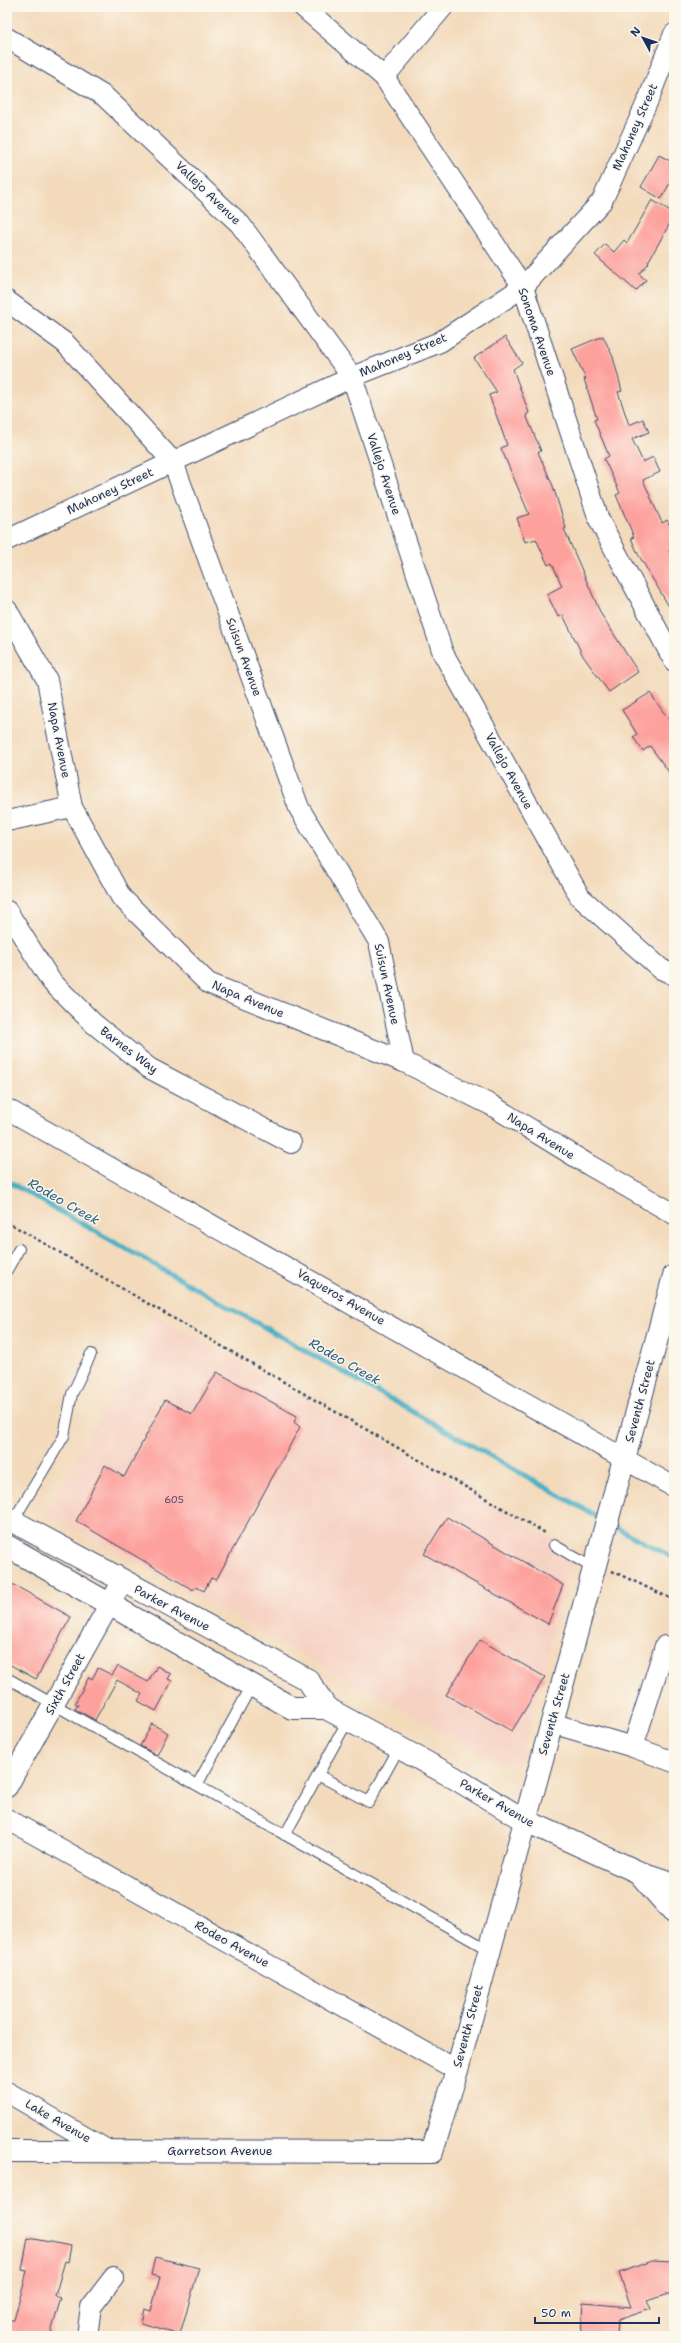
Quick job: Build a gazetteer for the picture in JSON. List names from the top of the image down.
{
  "streets": {
    "street": [
      "Mahoney Street",
      "Vallejo Avenue",
      "Sonoma Avenue",
      "Suisun Avenue",
      "Napa Avenue",
      "Barnes Way",
      "Vaqueros Avenue",
      "Seventh Street",
      "Parker Avenue",
      "Sixth Street",
      "Rodeo Avenue",
      "Lake Avenue",
      "Garretson Avenue"
    ]
  },
  "crossings": [
    ["Mahoney Street", "Vallejo Avenue"],
    ["Mahoney Street", "Sonoma Avenue"],
    ["Mahoney Street", "Suisun Avenue"],
    ["Suisun Avenue", "Napa Avenue"],
    ["Vaqueros Avenue", "Seventh Street"],
    ["Seventh Street", "Parker Avenue"],
    ["Seventh Street", "Rodeo Avenue"],
    ["Seventh Street", "Garretson Avenue"],
    ["Parker Avenue", "Sixth Street"],
    ["Lake Avenue", "Garretson Avenue"]
  ],
  "water": ["Rodeo Creek"],
  "house_numbers": ["605"],
  "scale_bar": "50 m",
  "north": "top left"
}
